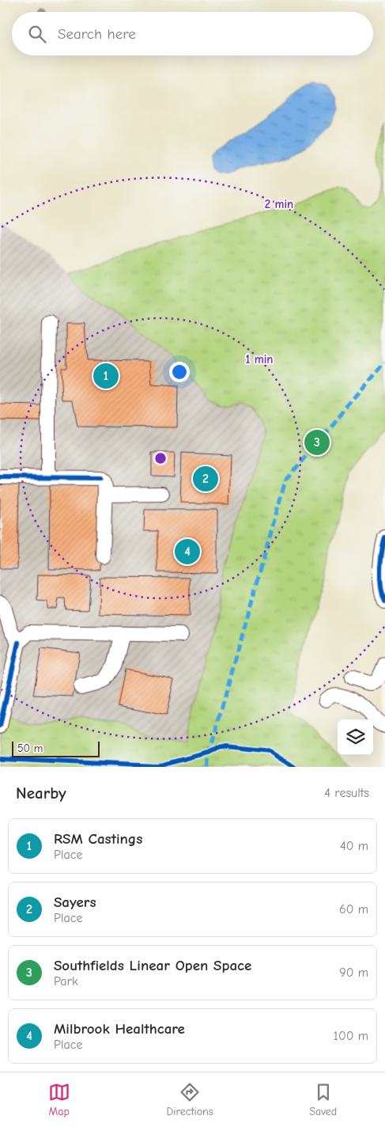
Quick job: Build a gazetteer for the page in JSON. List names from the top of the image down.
{
  "scale_bar": "50 m",
  "page": {
    "search": "Search here",
    "pins": [
      "1",
      "3",
      "2",
      "4"
    ],
    "scale": "50 m",
    "heading": ["Nearby", "4 results"],
    "list": [
      {
        "mark": "1",
        "name": "RSM Castings",
        "note": "Place",
        "value": "40 m"
      },
      {
        "mark": "2",
        "name": "Sayers",
        "note": "Place",
        "value": "60 m"
      },
      {
        "mark": "3",
        "name": "Southfields Linear Open Space",
        "note": "Park",
        "value": "90 m"
      },
      {
        "mark": "4",
        "name": "Milbrook Healthcare",
        "note": "Place",
        "value": "100 m"
      }
    ],
    "nav": ["Map", "Directions", "Saved"]
  },
  "rings": ["2 min", "1 min"]
}
